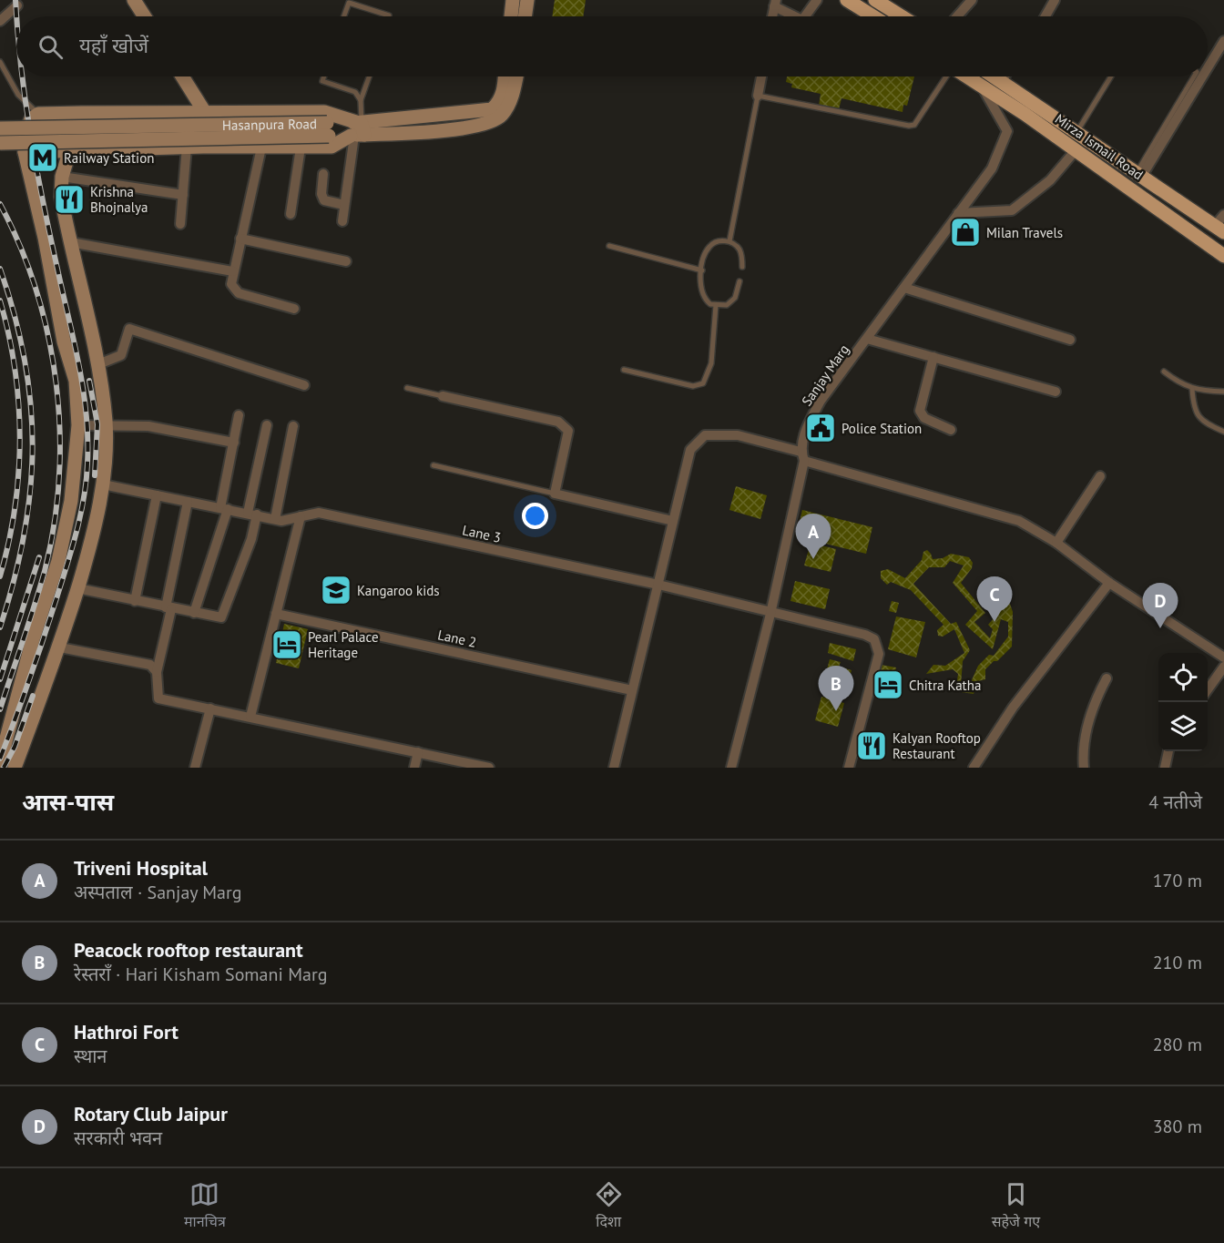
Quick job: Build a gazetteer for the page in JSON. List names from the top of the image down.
{
  "streets": {
    "main road": ["Mirza Ismail Road"],
    "street": [
      "Hasanpura Road",
      "Sanjay Marg",
      "Lane 3",
      "Lane 2"
    ]
  },
  "crossings": [
    ["Mirza Ismail Road", "Sanjay Marg"],
    ["Sanjay Marg", "Lane 3"]
  ],
  "places": {
    "metro station": ["Railway Station"],
    "restaurant": ["Krishna Bhojnalya", "Kalyan Rooftop Restaurant"],
    "shop": ["Milan Travels"],
    "public building": ["Police Station"],
    "school or university": ["Kangaroo kids"],
    "hotel": ["Pearl Palace Heritage", "Chitra Katha"]
  },
  "page": {
    "search": "यहाँ खोजें",
    "pins": [
      "A",
      "C",
      "D",
      "B"
    ],
    "heading": ["आस-पास", "4 नतीजे"],
    "list": [
      {
        "mark": "A",
        "name": "Triveni Hospital",
        "note": "अस्पताल · Sanjay Marg",
        "value": "170 m"
      },
      {
        "mark": "B",
        "name": "Peacock rooftop restaurant",
        "note": "रेस्तराँ · Hari Kisham Somani Marg",
        "value": "210 m"
      },
      {
        "mark": "C",
        "name": "Hathroi Fort",
        "note": "स्थान",
        "value": "280 m"
      },
      {
        "mark": "D",
        "name": "Rotary Club Jaipur",
        "note": "सरकारी भवन",
        "value": "380 m"
      }
    ],
    "nav": ["मानचित्र", "दिशा", "सहेजे गए"]
  }
}
